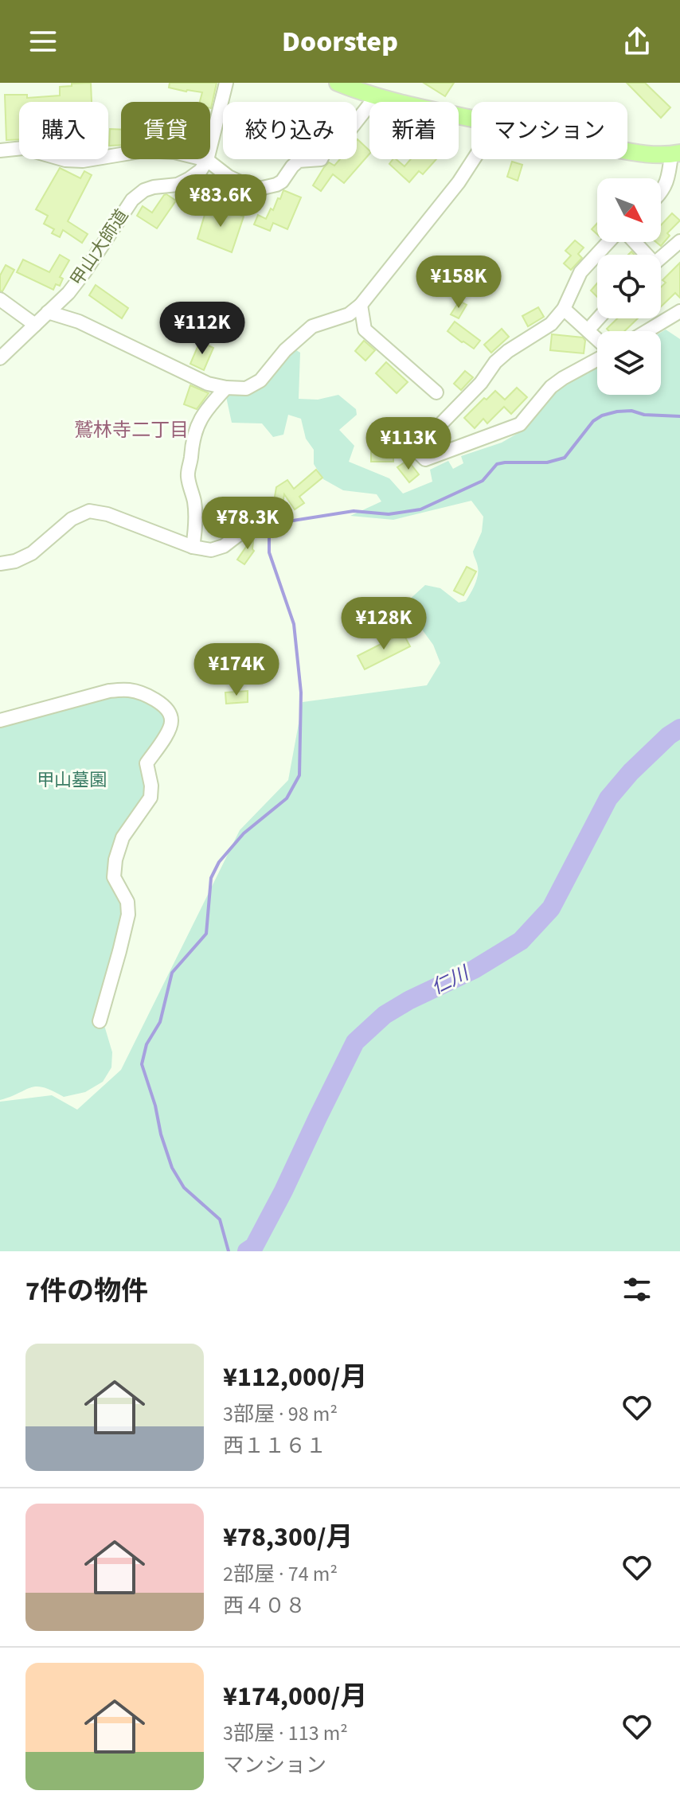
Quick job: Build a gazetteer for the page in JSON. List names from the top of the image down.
{
  "streets": {
    "street": ["甲山大師道"]
  },
  "districts": ["鷲林寺二丁目"],
  "water": ["仁川"],
  "parks": ["甲山墓園"],
  "north": "bottom right",
  "page": {
    "header": "Doorstep",
    "chip": [
      "購入",
      "賃貸",
      "絞り込み",
      "新着",
      "マンション"
    ],
    "price": [
      "¥83.6K",
      "¥158K",
      "¥112K",
      "¥113K",
      "¥78.3K",
      "¥128K",
      "¥174K"
    ],
    "heading": "7件の物件",
    "list": [
      {
        "name": "¥112,000/月",
        "note": "3部屋 · 98 m² · 西１１６１"
      },
      {
        "name": "¥78,300/月",
        "note": "2部屋 · 74 m² · 西４０８"
      },
      {
        "name": "¥174,000/月",
        "note": "3部屋 · 113 m² · マンション"
      }
    ]
  }
}
